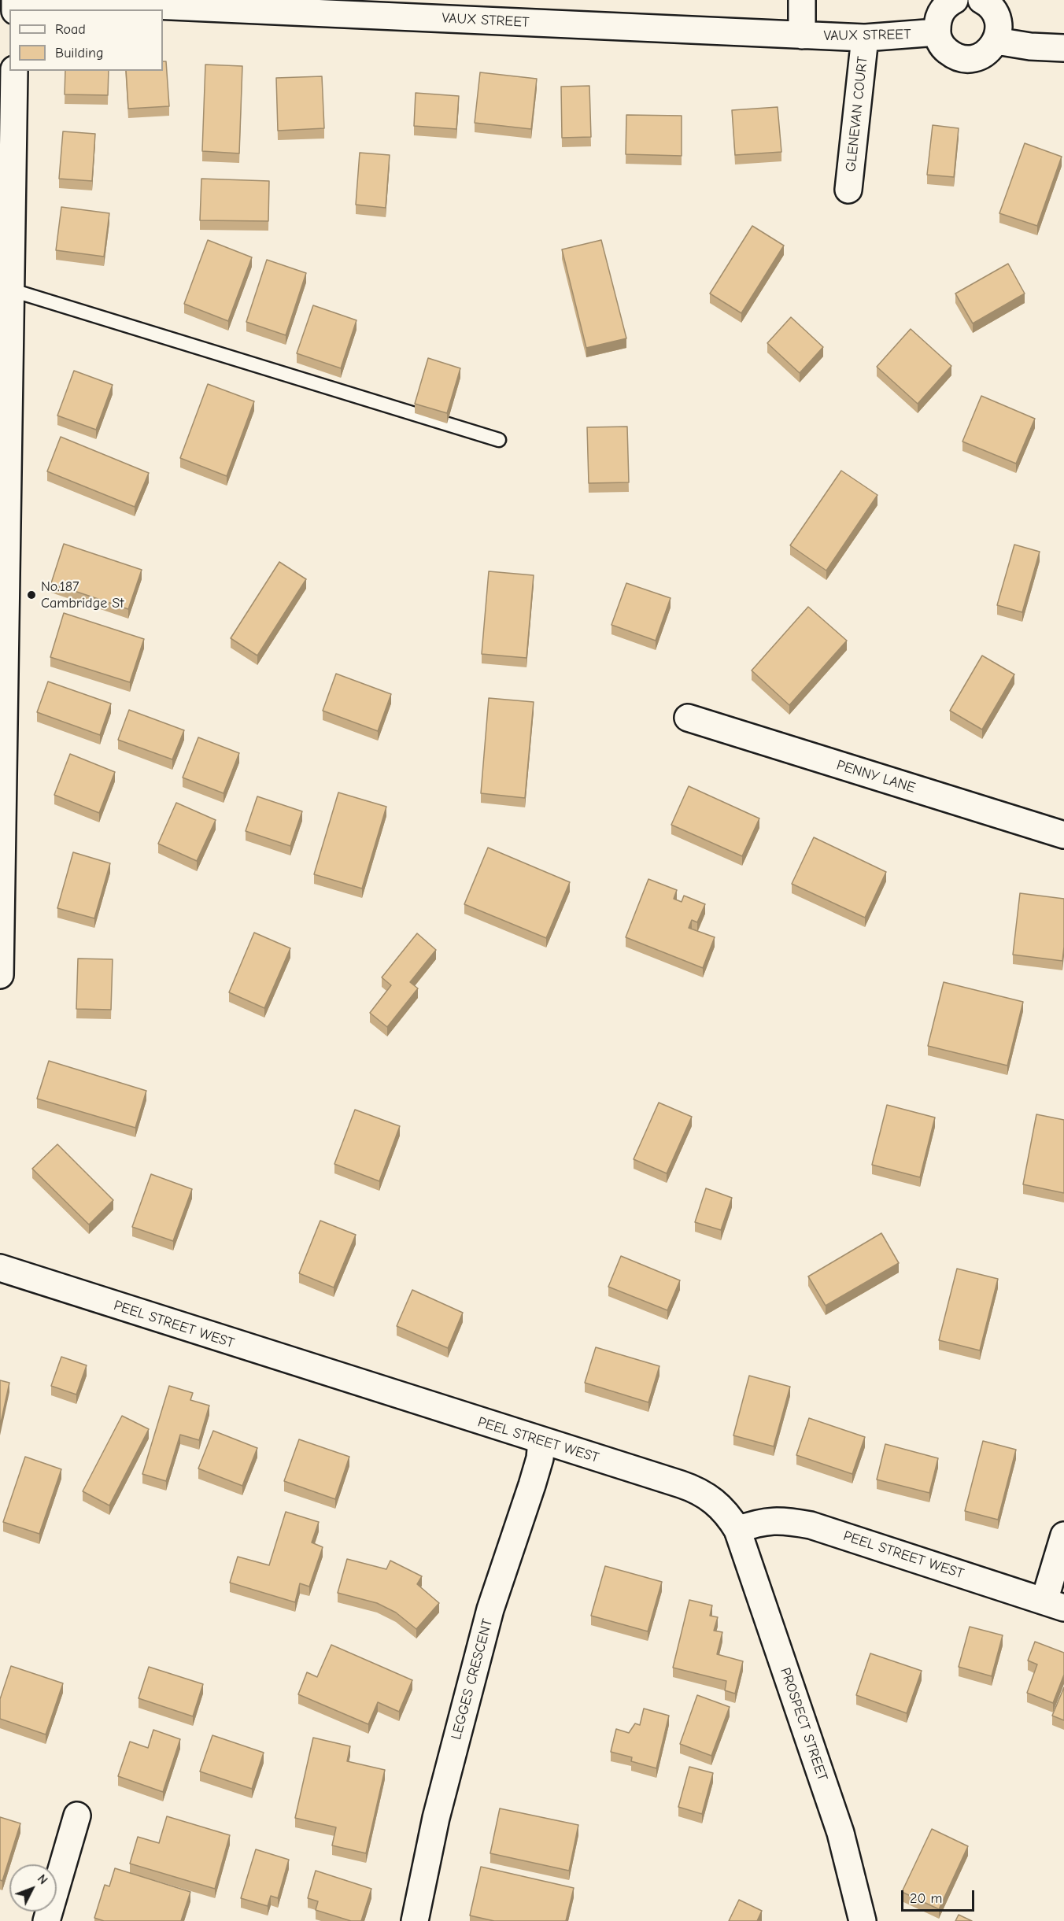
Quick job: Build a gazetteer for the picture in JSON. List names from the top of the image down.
{
  "streets": {
    "street": [
      "VAUX STREET",
      "GLENEVAN COURT",
      "PENNY LANE",
      "PEEL STREET WEST",
      "LEGGES CRESCENT",
      "PROSPECT STREET"
    ]
  },
  "crossings": [
    ["VAUX STREET", "GLENEVAN COURT"],
    ["PEEL STREET WEST", "LEGGES CRESCENT"],
    ["PEEL STREET WEST", "PROSPECT STREET"]
  ],
  "places": ["No.187 Cambridge St"],
  "legend": ["Road", "Building"],
  "scale_bar": "20 m",
  "north": "top right"
}
